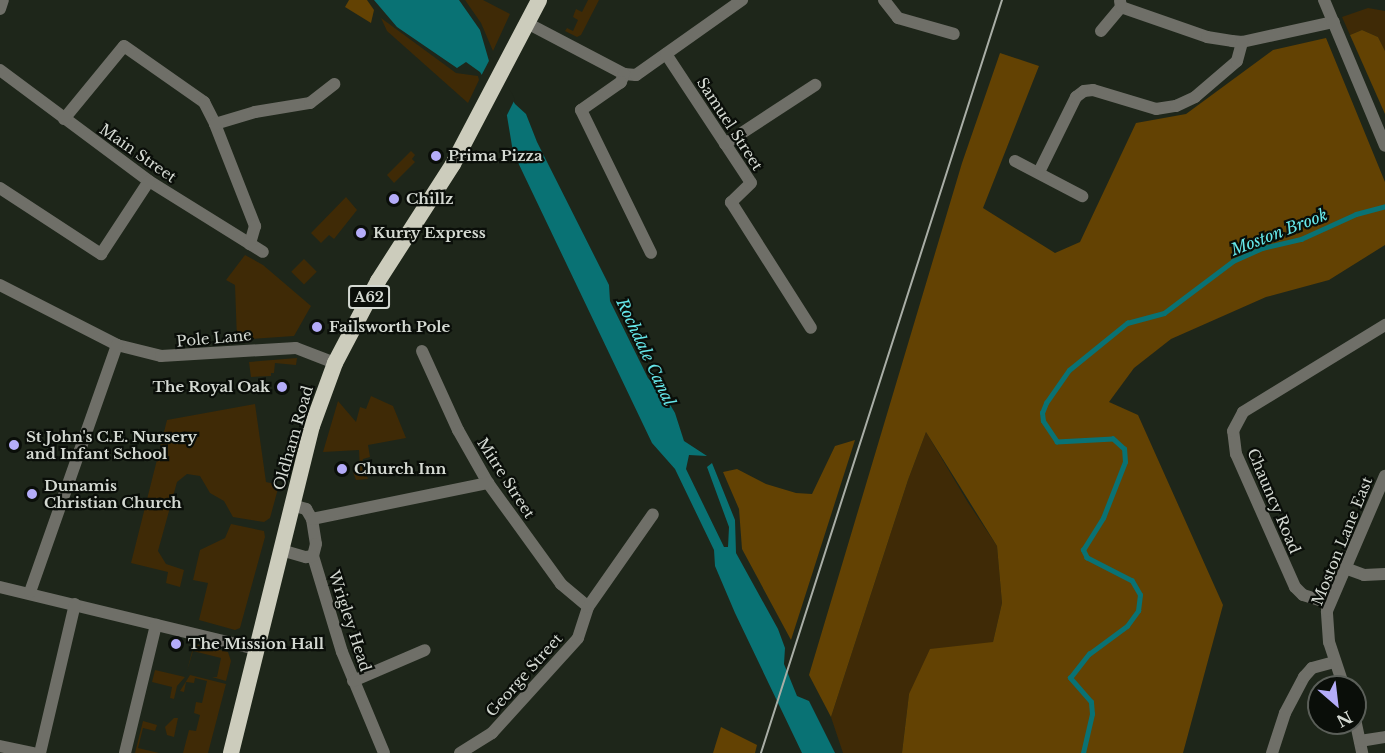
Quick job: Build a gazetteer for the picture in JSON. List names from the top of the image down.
{
  "streets": {
    "highway": ["A62", "Oldham Road"],
    "street": [
      "Samuel Street",
      "Main Street",
      "Pole Lane",
      "Mitre Street",
      "Chauncy Road",
      "Moston Lane East",
      "Wrigley Head",
      "George Street"
    ]
  },
  "crossings": [
    ["Pole Lane", "Oldham Road"],
    ["Mitre Street", "George Street"],
    ["Chauncy Road", "Moston Lane East"]
  ],
  "water": ["Moston Brook", "Rochdale Canal"],
  "places": [
    "Prima Pizza",
    "Chillz",
    "Kurry Express",
    "Failsworth Pole",
    "The Royal Oak",
    "St John's C.E. Nursery and Infant School",
    "Church Inn",
    "Dunamis Christian Church",
    "The Mission Hall"
  ],
  "north": "bottom right"
}
